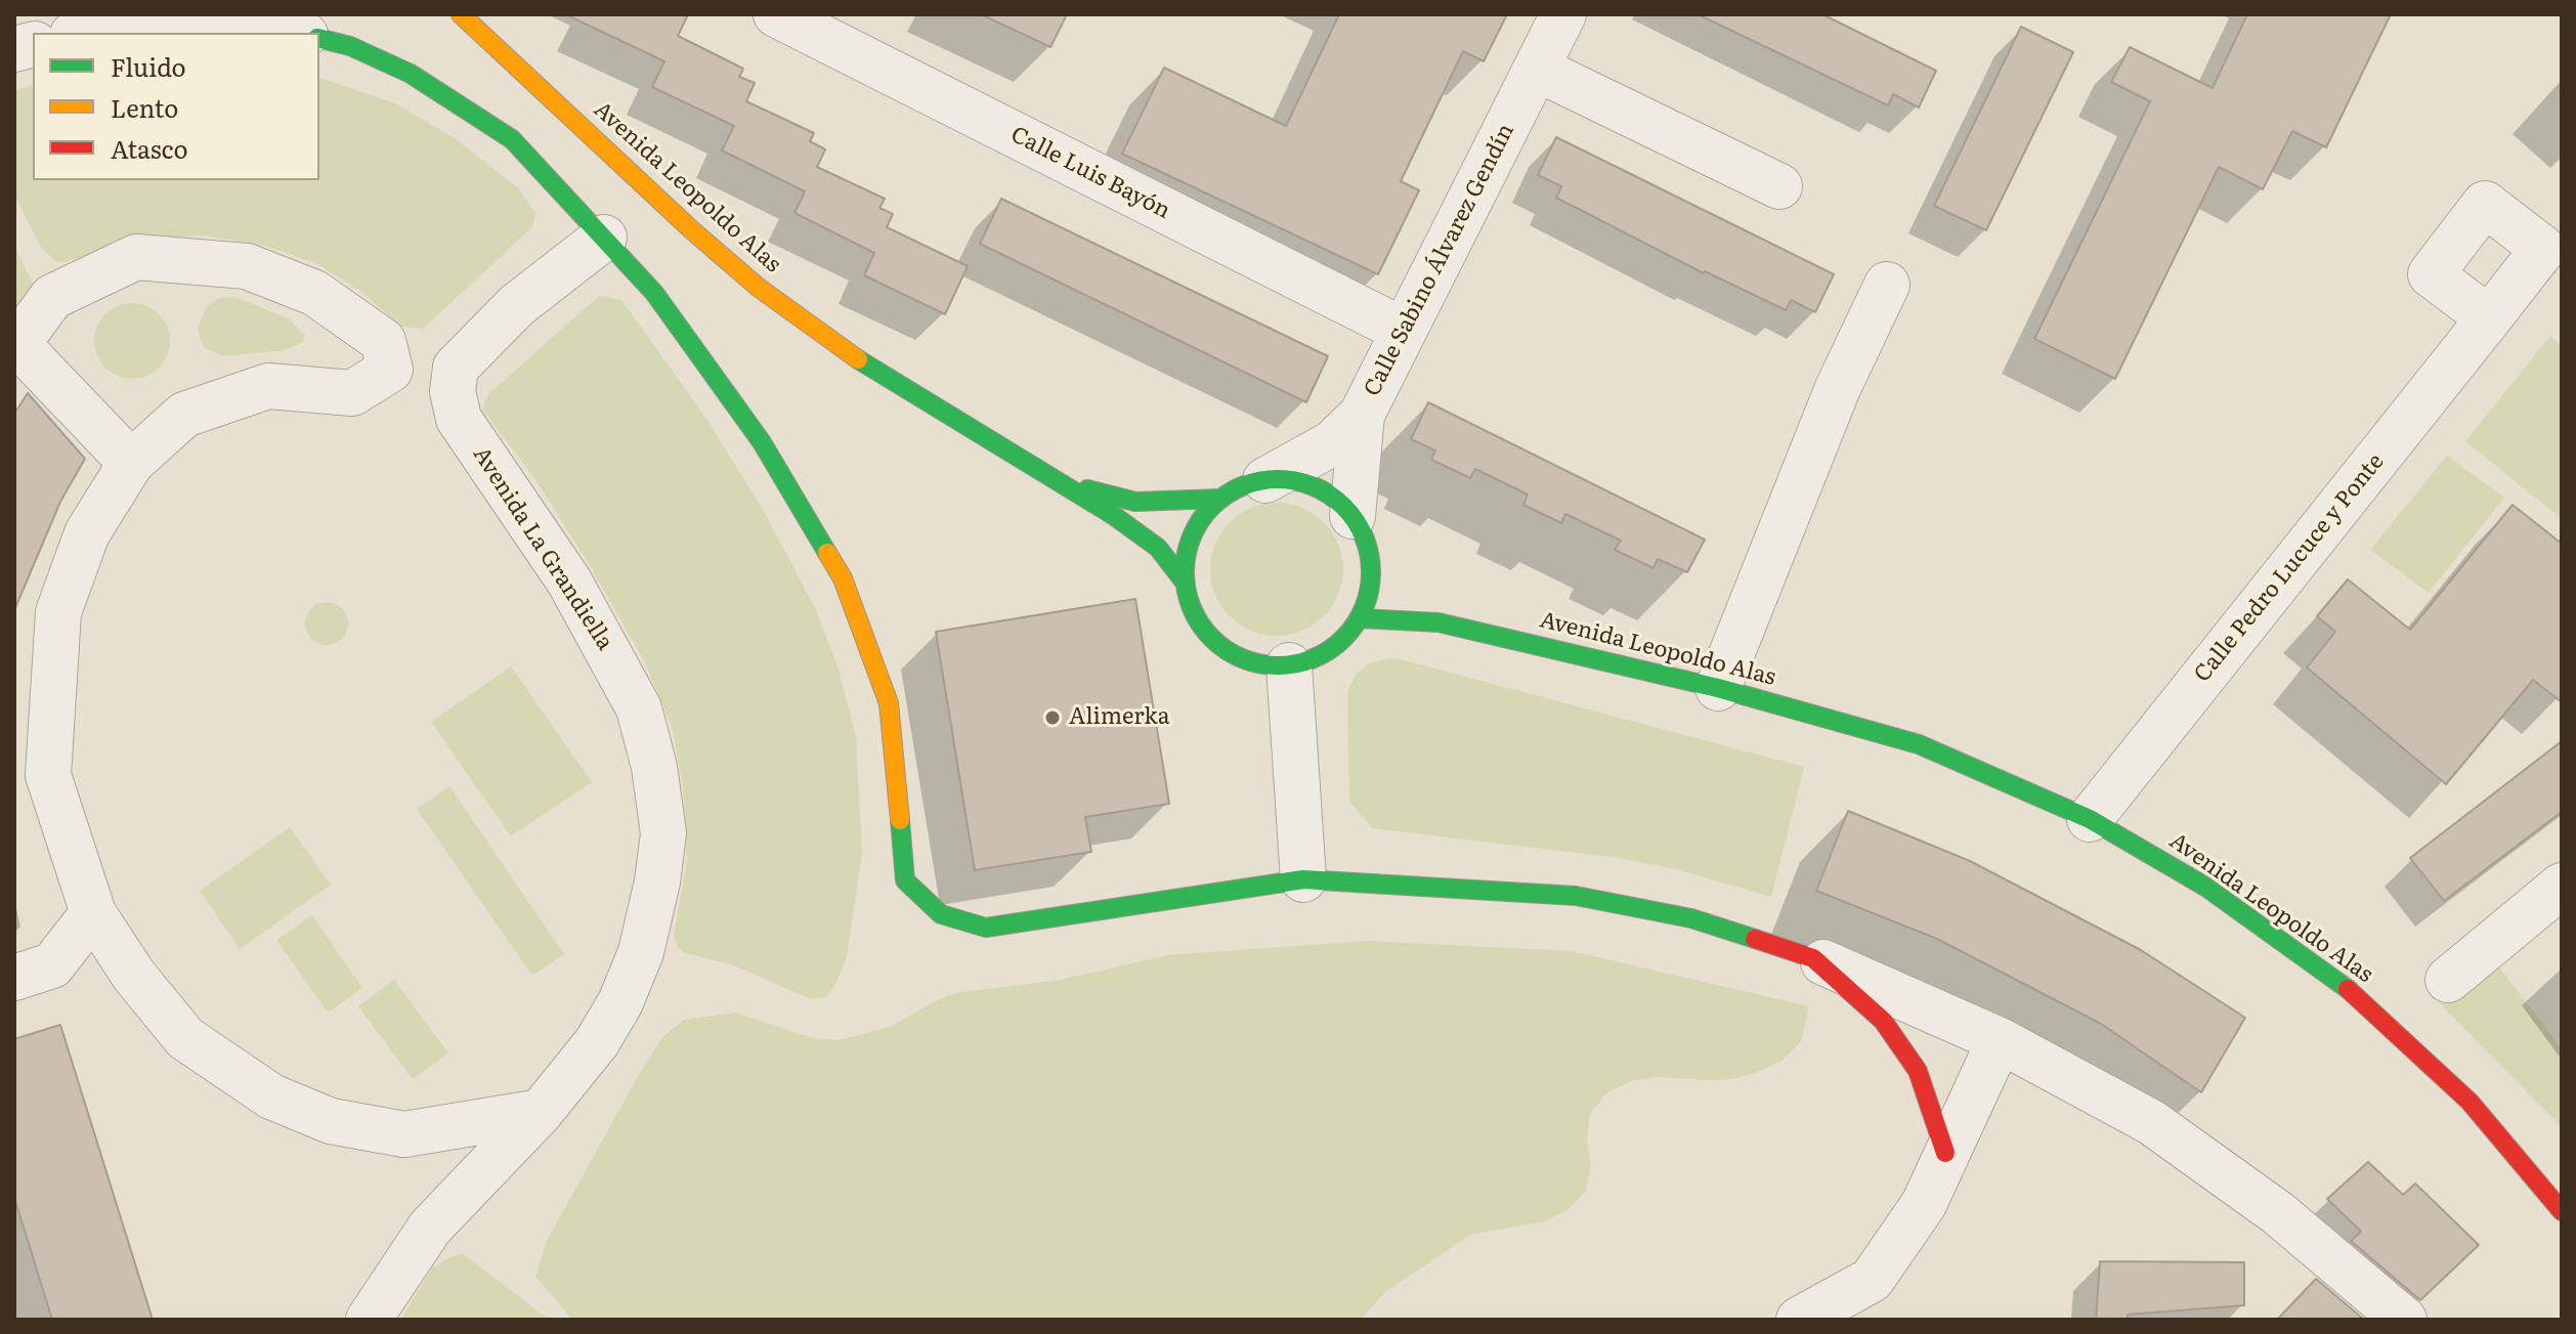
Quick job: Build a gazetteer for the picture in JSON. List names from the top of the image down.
{
  "streets": {
    "main road": ["Avenida Leopoldo Alas"],
    "street": [
      "Calle Luis Bayón",
      "Calle Sabino Álvarez Gendín",
      "Avenida La Grandiella",
      "Calle Pedro Lucuce y Ponte"
    ]
  },
  "crossings": [
    ["Calle Luis Bayón", "Calle Sabino Álvarez Gendín"],
    ["Avenida Leopoldo Alas", "Calle Sabino Álvarez Gendín"],
    ["Avenida Leopoldo Alas", "Calle Pedro Lucuce y Ponte"]
  ],
  "places": ["Alimerka"],
  "legend": ["Fluido", "Lento", "Atasco"]
}
